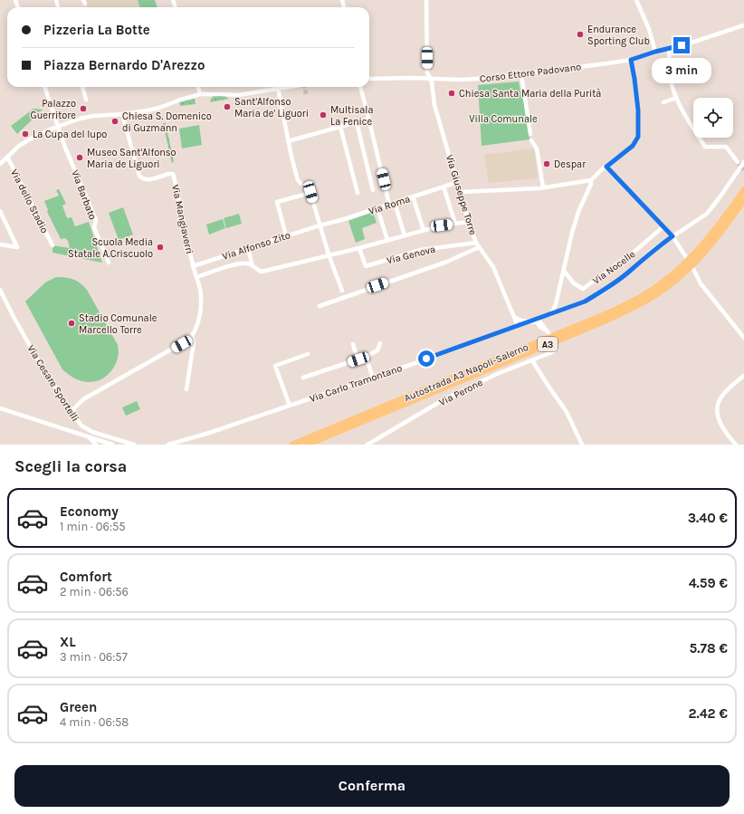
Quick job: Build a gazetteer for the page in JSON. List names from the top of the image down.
{
  "streets": {
    "highway": ["A3", "Autostrada A3 Napoli-Salerno"],
    "street": [
      "Corso Ettore Padovano",
      "Via Barbato",
      "Via Giuseppe Torre",
      "Via dello Stadio",
      "Via Roma",
      "Via Mangiaverri",
      "Via Alfonso Zito",
      "Via Genova",
      "Via Nocelle",
      "Via Cesare Sportelli",
      "Via Carlo Tramontano",
      "Via Perone"
    ]
  },
  "crossings": [
    ["Corso Ettore Padovano", "Via Giuseppe Torre"],
    ["Via Giuseppe Torre", "Via Roma"],
    ["Via Giuseppe Torre", "Via Genova"],
    ["Via Giuseppe Torre", "Via Carlo Tramontano"],
    ["Via Roma", "Via Alfonso Zito"],
    ["Via Mangiaverri", "Via Alfonso Zito"]
  ],
  "parks": ["Villa Comunale"],
  "places": [
    "Endurance Sporting Club",
    "Chiesa Santa Maria della Purità",
    "Sant'Alfonso Maria de' Liguori",
    "Palazzo Guerritore",
    "Multisala La Fenice",
    "Chiesa S. Domenico di Guzmann",
    "La Cupa del lupo",
    "Museo Sant'Alfonso Maria de Liguori",
    "Despar",
    "Scuola Media Statale A.Criscuolo",
    "Stadio Comunale Marcello Torre"
  ],
  "page": {
    "banner": ["Pizzeria La Botte", "Piazza Bernardo D'Arezzo"],
    "bubble": "3 min",
    "heading": "Scegli la corsa",
    "list": [
      {
        "name": "Economy",
        "note": "1 min · 06:55",
        "value": "3.40 €"
      },
      {
        "name": "Comfort",
        "note": "2 min · 06:56",
        "value": "4.59 €"
      },
      {
        "name": "XL",
        "note": "3 min · 06:57",
        "value": "5.78 €"
      },
      {
        "name": "Green",
        "note": "4 min · 06:58",
        "value": "2.42 €"
      }
    ],
    "buttons": "Conferma"
  }
}
